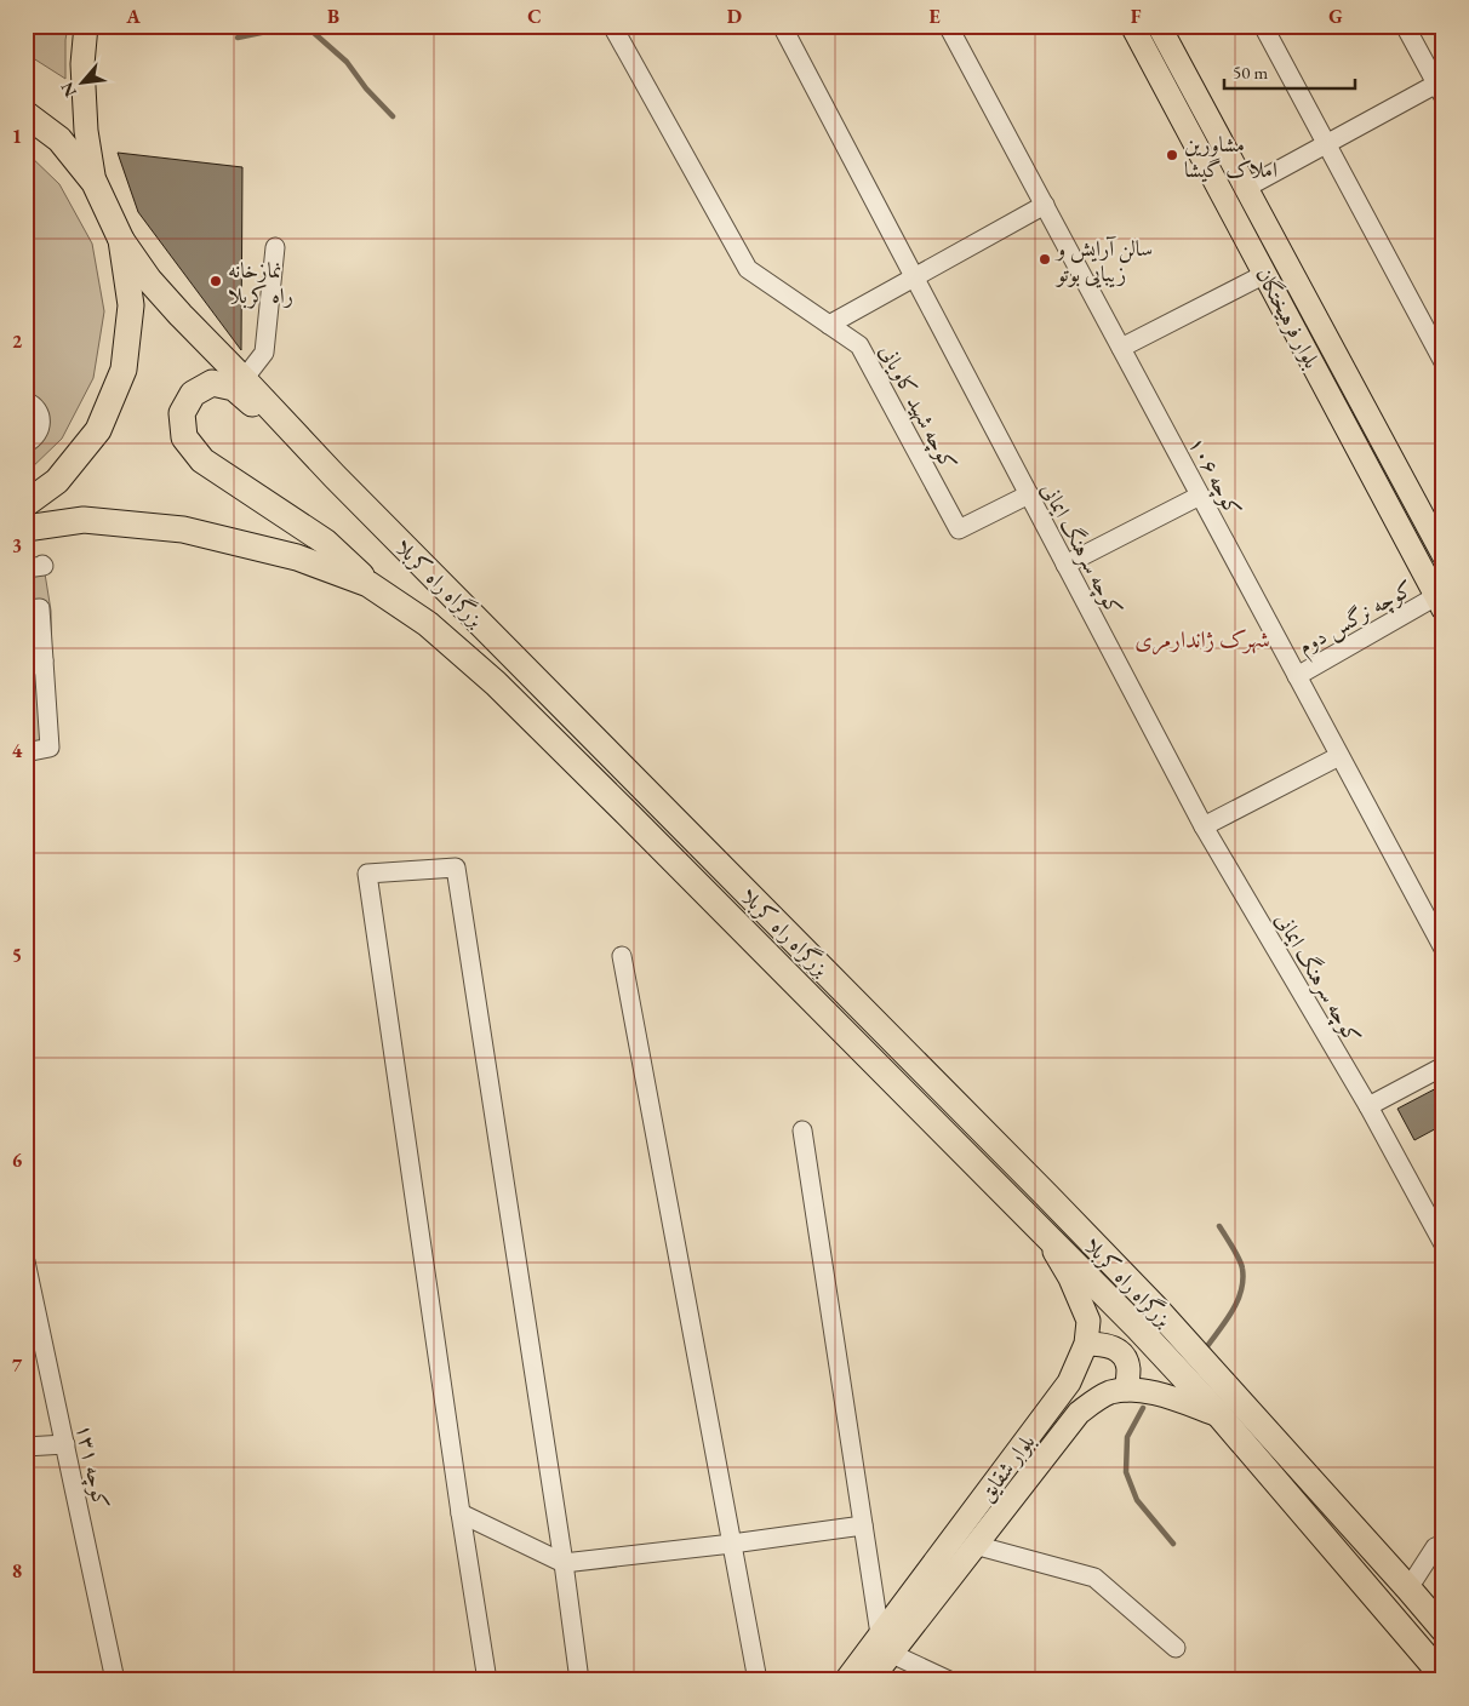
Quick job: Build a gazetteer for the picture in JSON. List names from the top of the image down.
{
  "streets": {
    "highway": ["بزرگراه راه کربلا"],
    "main road": ["بلوار فرهیختگان", "بلوار شقایق"],
    "street": [
      "کوچه شهید کاویانی",
      "کوچه ۱۰۶",
      "کوچه سرهنگ ایمانی",
      "کوچه نرگس دوم",
      "کوچه ۱۳۱"
    ]
  },
  "crossings": [
    ["بلوار فرهیختگان", "کوچه نرگس دوم"],
    ["کوچه شهید کاویانی", "کوچه سرهنگ ایمانی"],
    ["کوچه ۱۰۶", "کوچه نرگس دوم"],
    ["بزرگراه راه کربلا", "بلوار شقایق"]
  ],
  "districts": ["شهرک ژاندارمری"],
  "places": ["مشاورین املاک گیشا", "سالن آرایش و زیبایی بوتو", "نمازخانه راه کربلا"],
  "scale_bar": "50 m",
  "north": "bottom left",
  "grid": {
    "columns": [
      "A",
      "B",
      "C",
      "D",
      "E",
      "F",
      "G"
    ],
    "rows": [
      "1",
      "2",
      "3",
      "4",
      "5",
      "6",
      "7",
      "8"
    ]
  }
}
